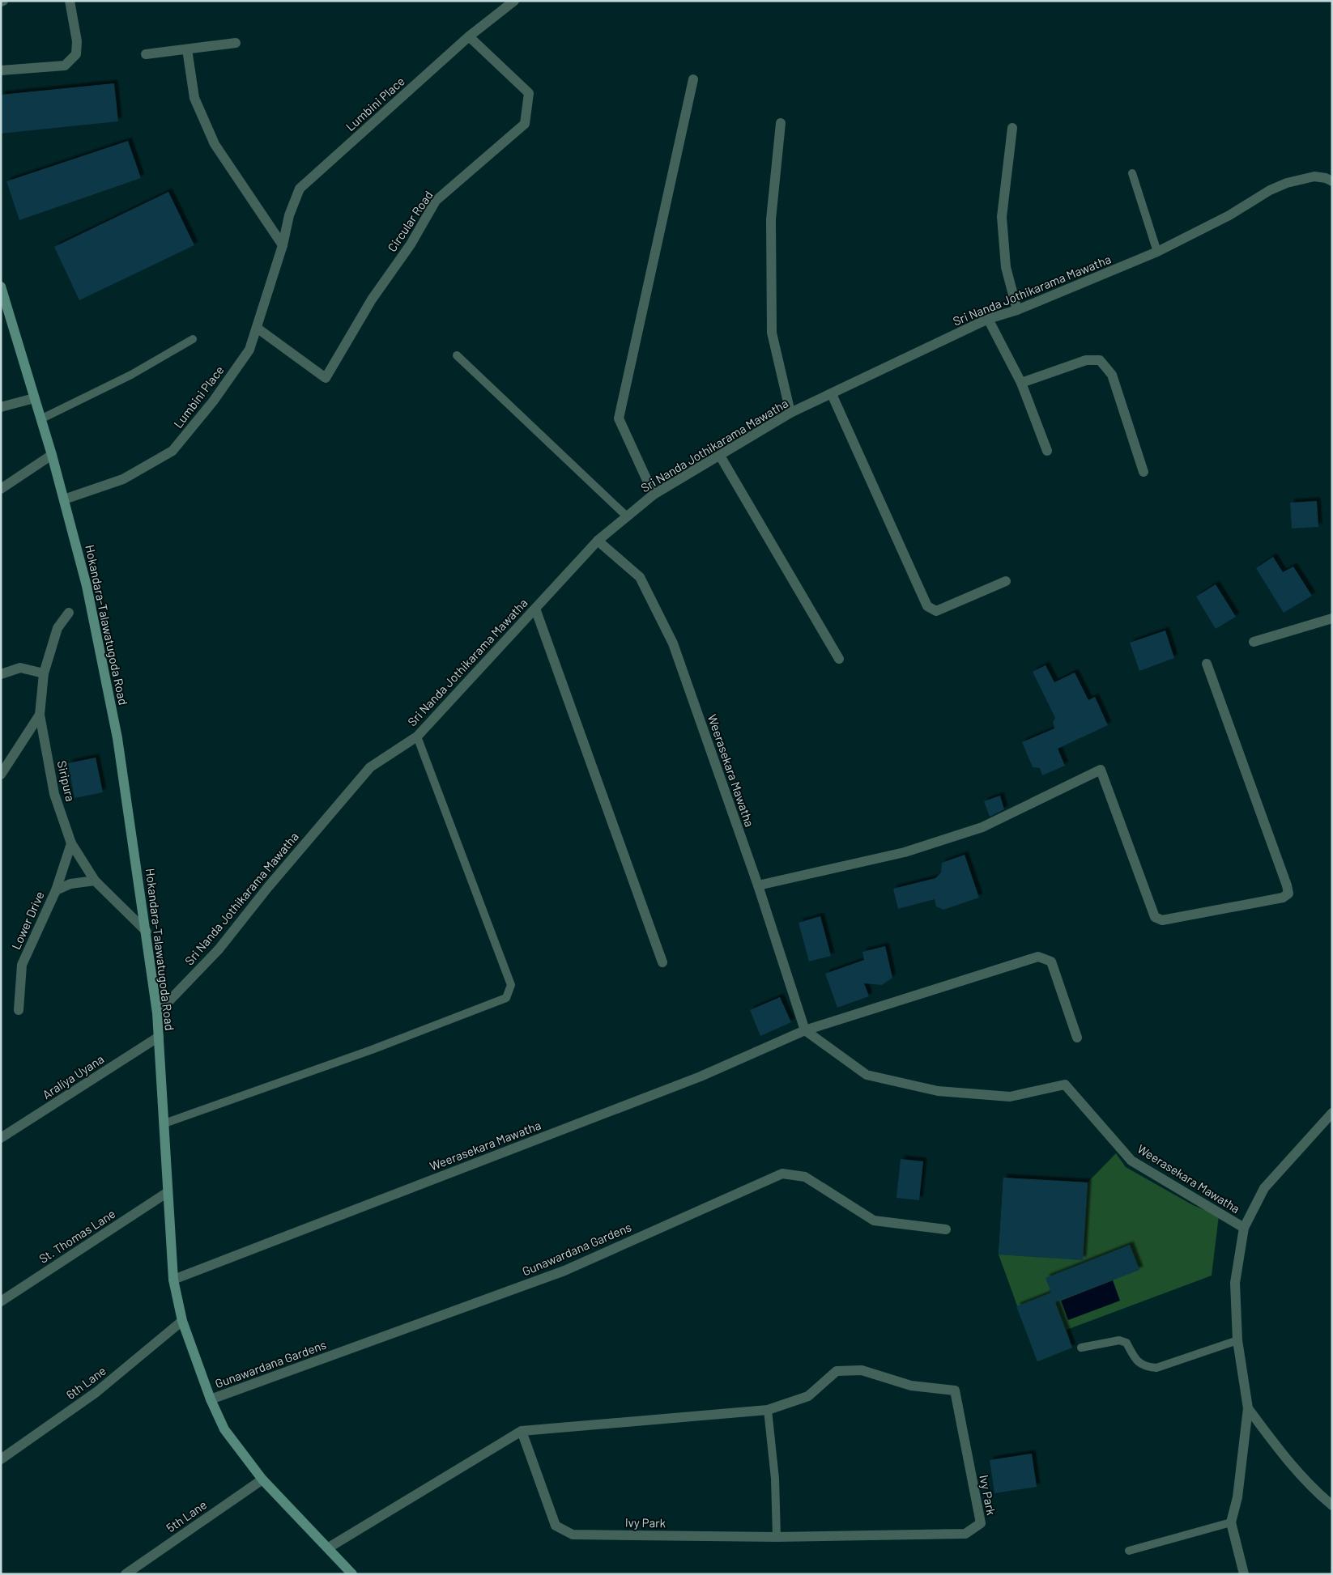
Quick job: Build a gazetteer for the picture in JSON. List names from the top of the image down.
{
  "streets": {
    "main road": ["Hokandara-Talawatugoda Road"],
    "street": [
      "Lumbini Place",
      "Circular Road",
      "Sri Nanda Jothikarama Mawatha",
      "Weerasekara Mawatha",
      "Siripura",
      "Lower Drive",
      "Araliya Uyana",
      "St. Thomas Lane",
      "Gunawardana Gardens",
      "6th Lane",
      "Ivy Park",
      "5th Lane"
    ]
  },
  "crossings": [
    ["Lumbini Place", "Circular Road"],
    ["Lumbini Place", "Hokandara-Talawatugoda Road"],
    ["Sri Nanda Jothikarama Mawatha", "Hokandara-Talawatugoda Road"],
    ["Sri Nanda Jothikarama Mawatha", "Weerasekara Mawatha"],
    ["Hokandara-Talawatugoda Road", "Weerasekara Mawatha"],
    ["Hokandara-Talawatugoda Road", "Siripura"],
    ["Hokandara-Talawatugoda Road", "Araliya Uyana"],
    ["Hokandara-Talawatugoda Road", "St. Thomas Lane"],
    ["Hokandara-Talawatugoda Road", "Gunawardana Gardens"],
    ["Hokandara-Talawatugoda Road", "6th Lane"],
    ["Hokandara-Talawatugoda Road", "Ivy Park"],
    ["Hokandara-Talawatugoda Road", "5th Lane"],
    ["Siripura", "Lower Drive"]
  ]
}
